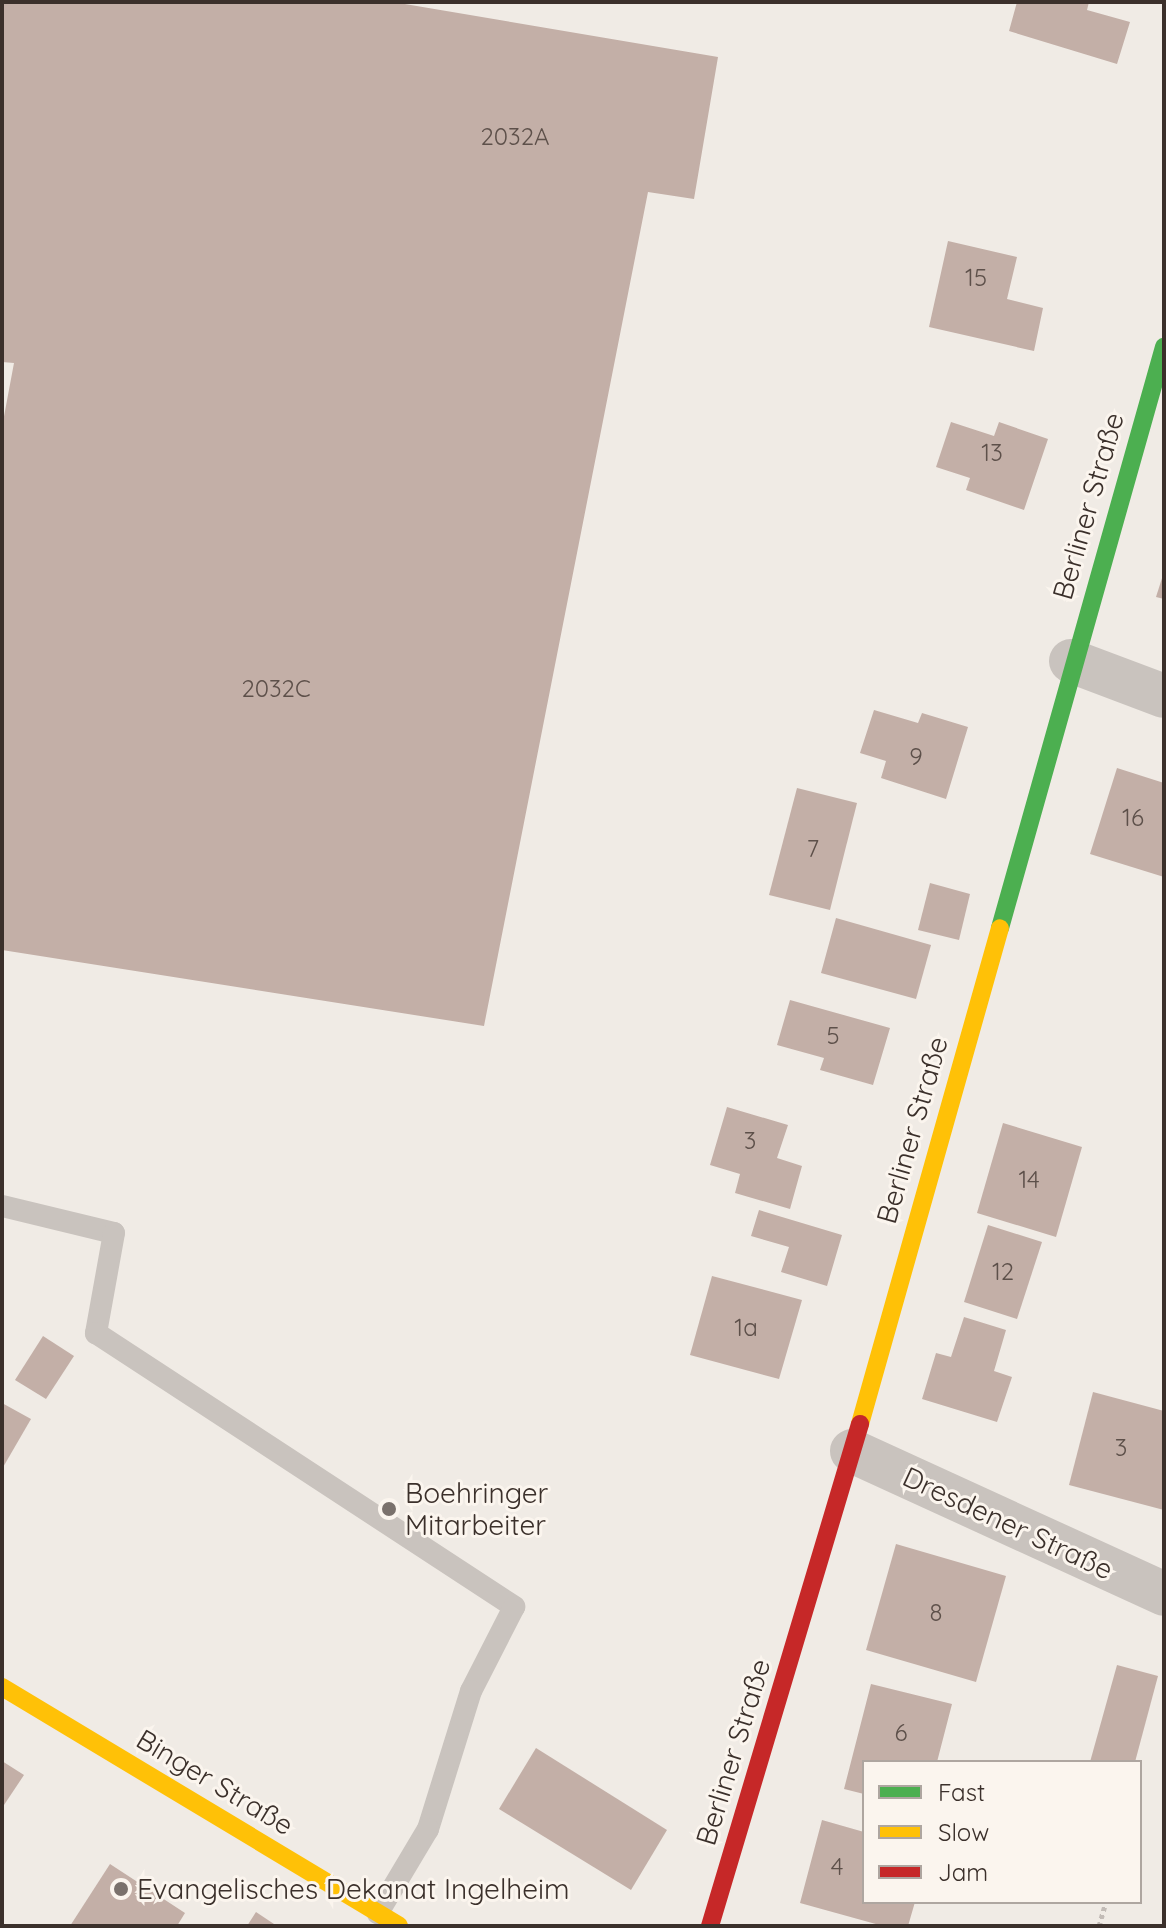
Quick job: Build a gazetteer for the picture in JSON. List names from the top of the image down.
{
  "streets": {
    "street": ["Berliner Straße", "Dresdener Straße", "Binger Straße"]
  },
  "crossings": [
    ["Berliner Straße", "Dresdener Straße"]
  ],
  "places": ["Boehringer Mitarbeiter", "Evangelisches Dekanat Ingelheim"],
  "house_numbers": [
    "2032A",
    "15",
    "13",
    "2032C",
    "9",
    "16",
    "7",
    "5",
    "3",
    "14",
    "12",
    "1a",
    "3",
    "8",
    "6",
    "4"
  ],
  "legend": ["Fast", "Slow", "Jam"]
}
